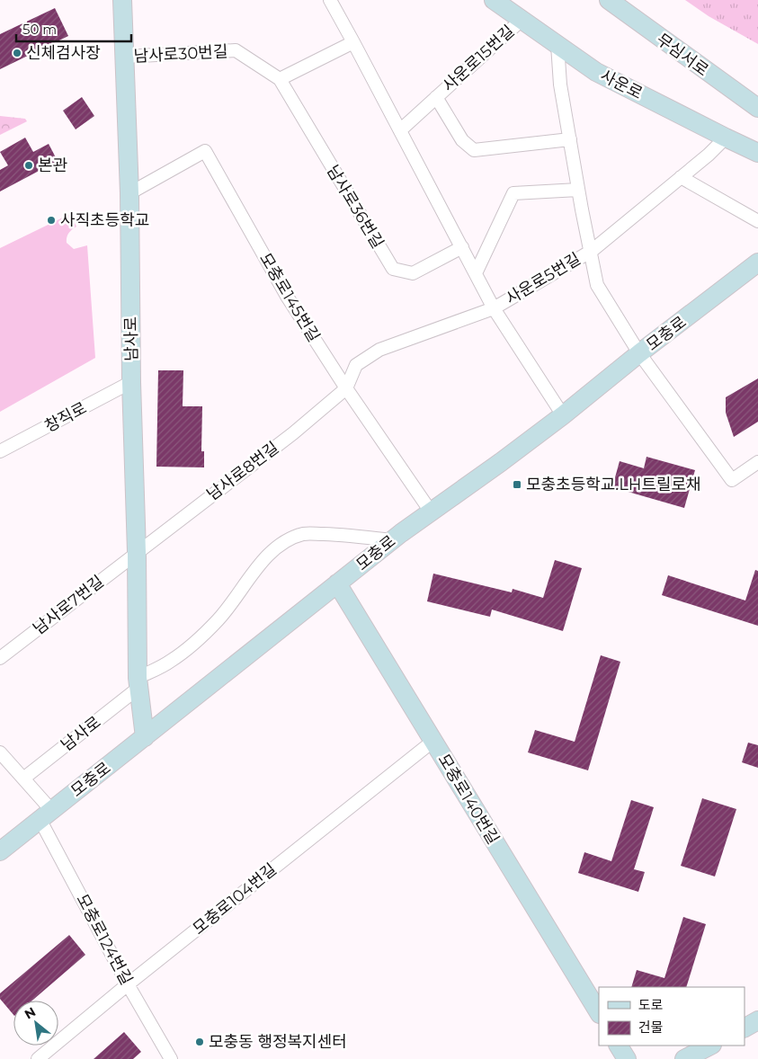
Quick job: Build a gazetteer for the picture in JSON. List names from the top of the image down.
{
  "streets": {
    "street": [
      "남사로30번길",
      "무심서로",
      "사운로15번길",
      "사운로",
      "남사로36번길",
      "사운로5번길",
      "모충로145번길",
      "모충로",
      "남사로",
      "창직로",
      "남사로8번길",
      "남사로7번길",
      "모충로140번길",
      "모충로104번길",
      "모충로124번길"
    ]
  },
  "crossings": [
    ["남사로30번길", "남사로36번길"],
    ["남사로30번길", "남사로"],
    ["사운로15번길", "사운로"],
    ["사운로", "사운로5번길"],
    ["사운로5번길", "모충로145번길"],
    ["사운로5번길", "남사로8번길"],
    ["모충로145번길", "모충로"],
    ["모충로145번길", "남사로"],
    ["모충로145번길", "남사로8번길"],
    ["모충로", "남사로"],
    ["모충로", "모충로140번길"],
    ["모충로", "모충로124번길"],
    ["남사로", "창직로"],
    ["남사로", "남사로8번길"],
    ["남사로", "남사로7번길"],
    ["남사로", "모충로124번길"],
    ["남사로8번길", "남사로7번길"],
    ["모충로140번길", "모충로104번길"],
    ["모충로104번길", "모충로124번길"]
  ],
  "places": {
    "other": [
      "신체검사장",
      "본관",
      "사직초등학교",
      "모충동 행정복지센터"
    ],
    "transit": ["모충초등학교.LH트릴로채"]
  },
  "legend": ["도로", "건물"],
  "scale_bar": "50 m",
  "north": "top left"
}
